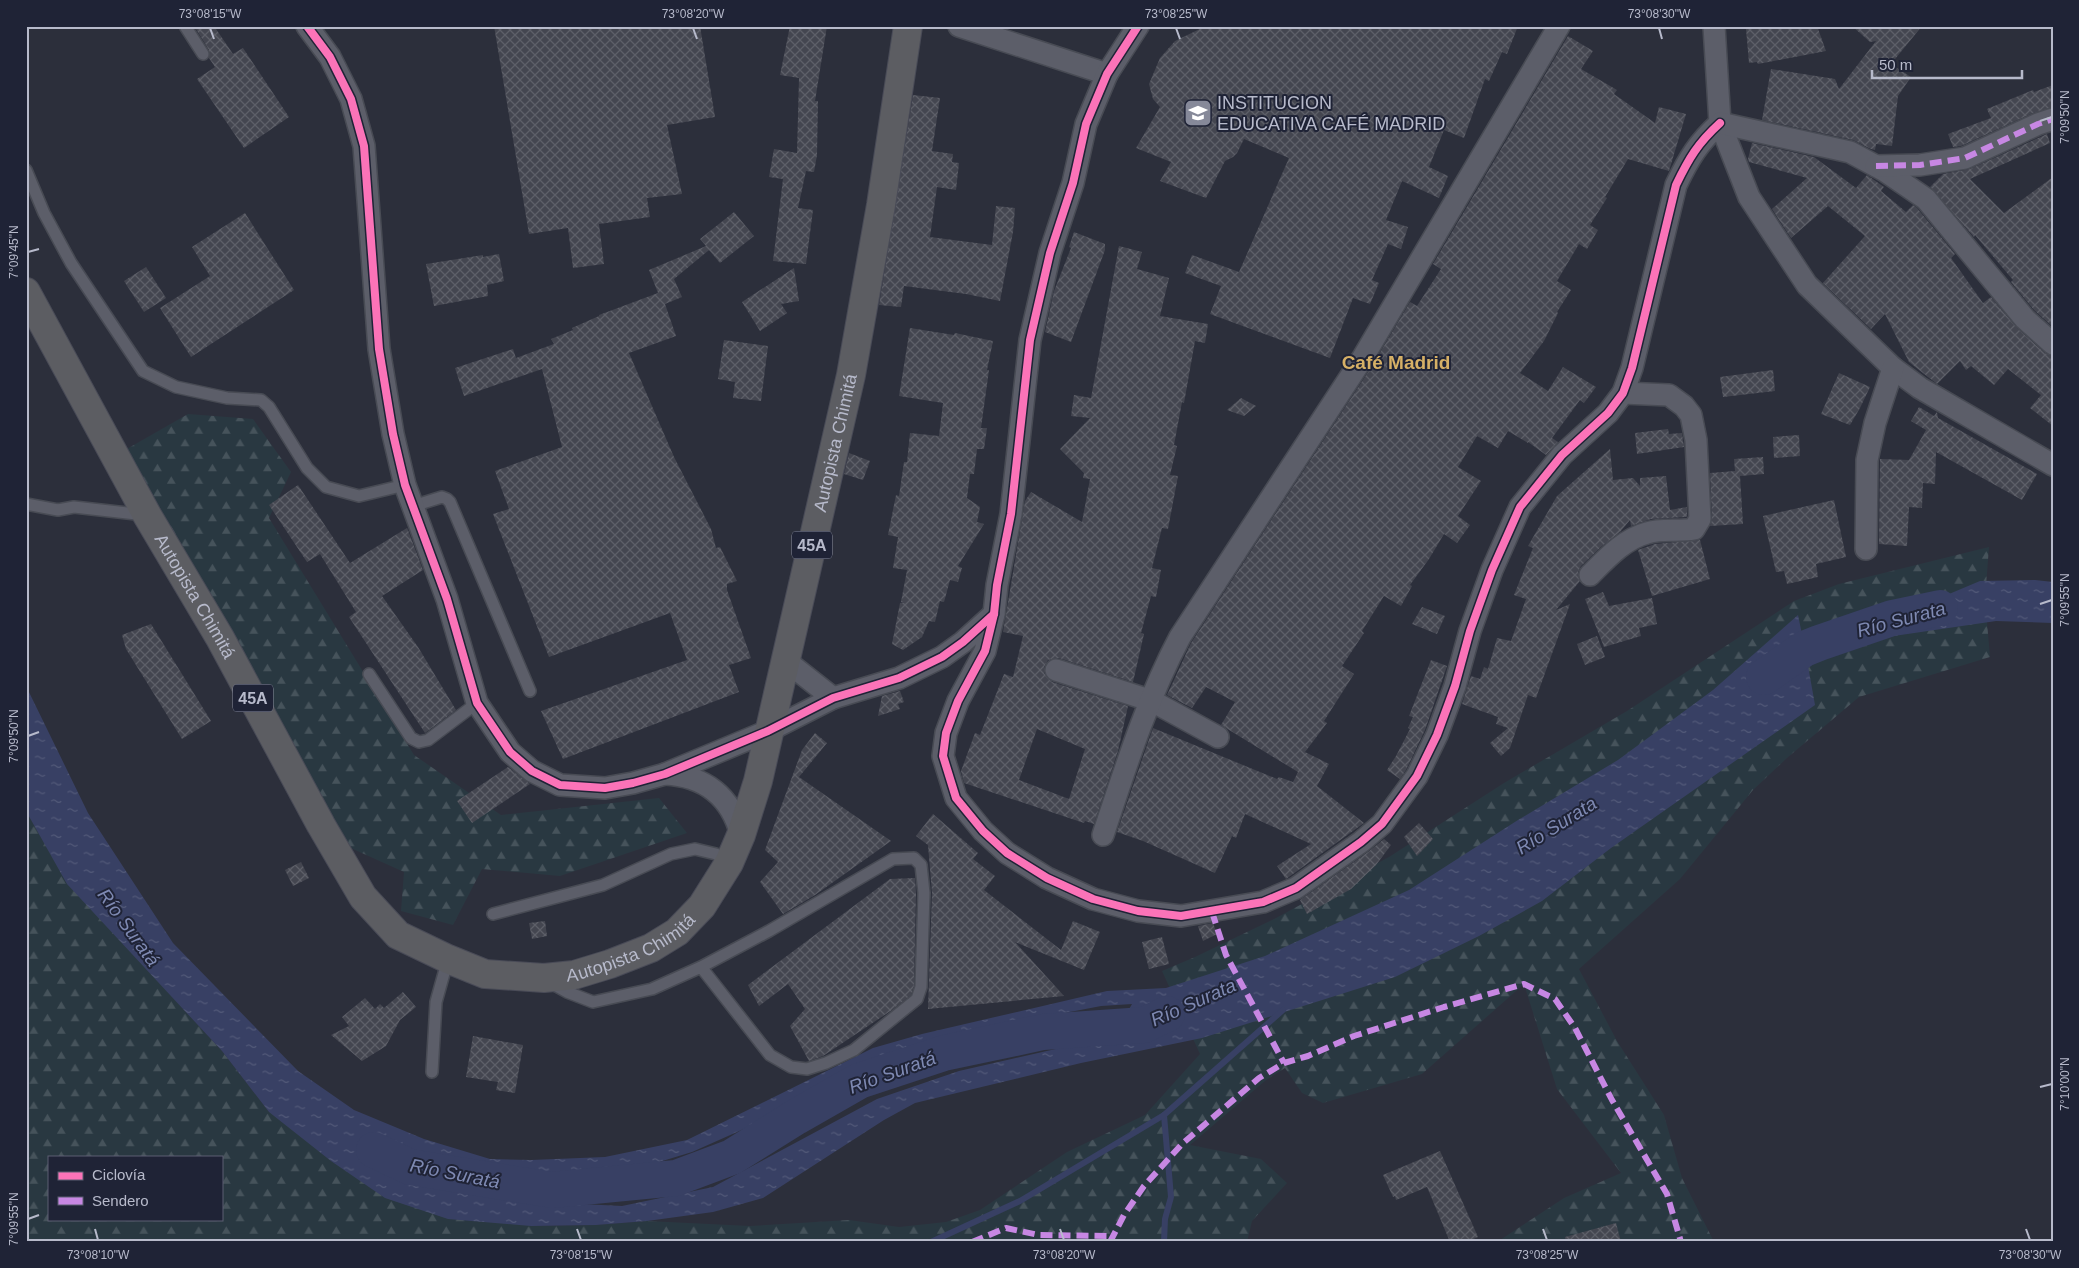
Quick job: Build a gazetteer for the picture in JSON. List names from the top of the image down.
{
  "streets": {
    "highway": ["Autopista Chimitá", "45A"]
  },
  "districts": ["Café Madrid"],
  "water": ["Río Surata", "Río Suratá"],
  "places": {
    "school or university": ["INSTITUCION EDUCATIVA CAFÉ MADRID"]
  },
  "legend": ["Ciclovía", "Sendero"],
  "scale_bar": "50 m",
  "coordinates": [
    "73°08'15\"W",
    "73°08'20\"W",
    "73°08'25\"W",
    "73°08'30\"W",
    "7°09'50\"N",
    "7°09'45\"N",
    "7°09'55\"N",
    "7°10'00\"N",
    "73°08'10\"W"
  ]
}
